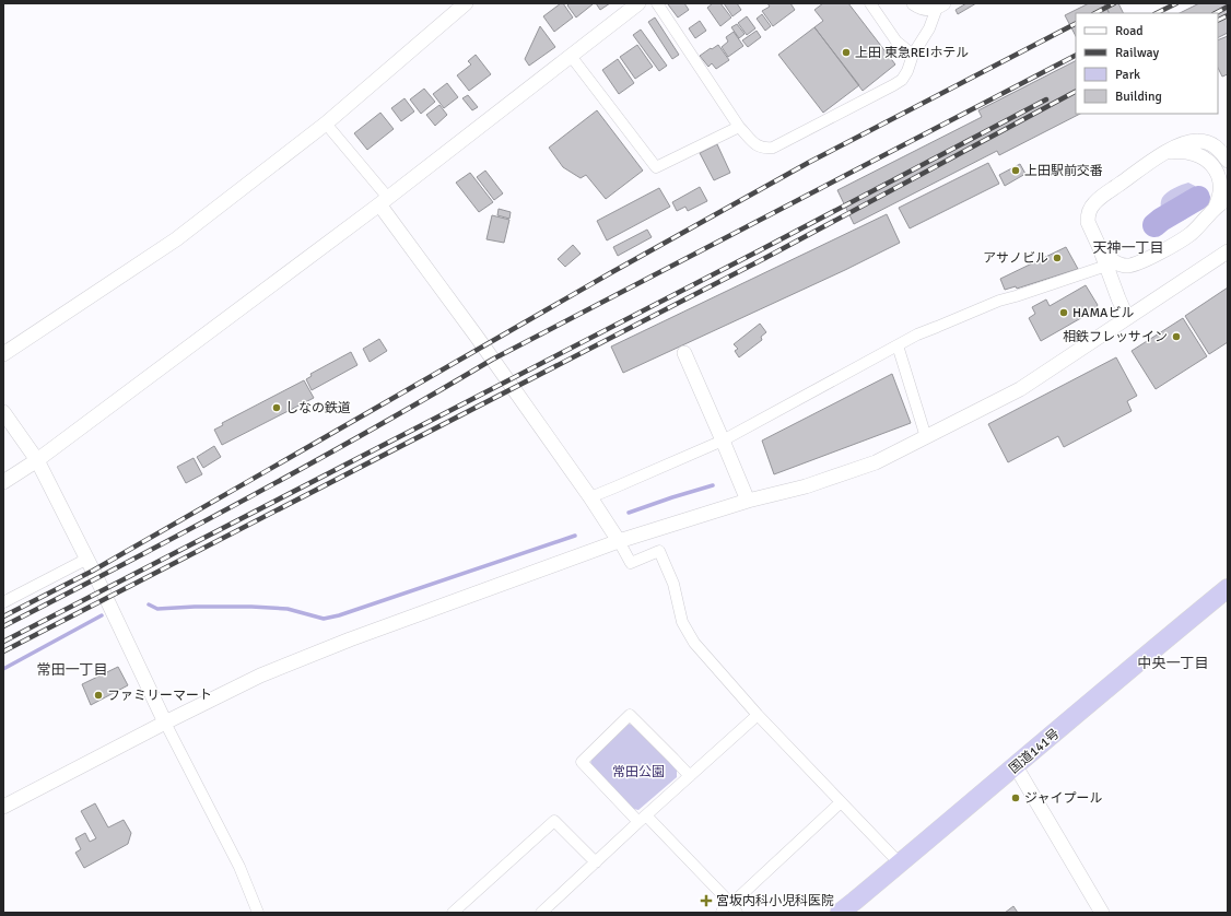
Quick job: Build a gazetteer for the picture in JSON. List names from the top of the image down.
{
  "streets": {
    "highway": ["国道141号"]
  },
  "districts": ["天神一丁目", "中央一丁目", "常田一丁目"],
  "parks": ["常田公園"],
  "places": {
    "other": [
      "上田 東急REIホテル",
      "上田駅前交番",
      "アサノビル",
      "HAMAビル",
      "相鉄フレッサイン",
      "しなの鉄道",
      "ファミリーマート",
      "ジャイプール"
    ],
    "health": ["宮坂内科小児科医院"]
  },
  "legend": [
    "Road",
    "Railway",
    "Park",
    "Building"
  ]
}
